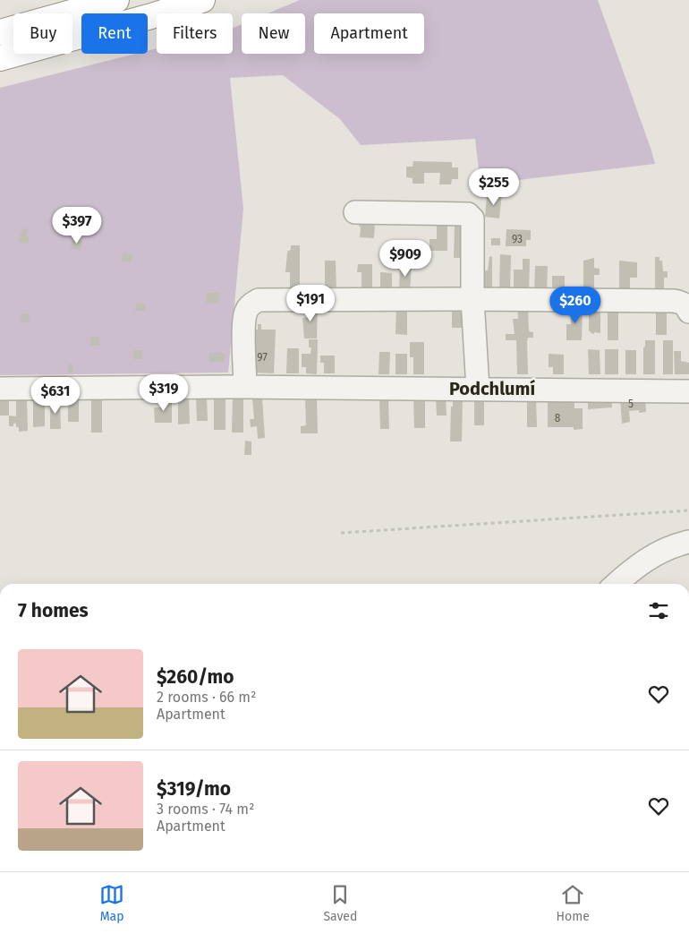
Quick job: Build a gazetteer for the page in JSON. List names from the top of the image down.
{
  "districts": ["Podchlumí"],
  "house_numbers": [
    "93",
    "97",
    "5",
    "8"
  ],
  "page": {
    "chip": [
      "Buy",
      "Rent",
      "Filters",
      "New",
      "Apartment"
    ],
    "price": [
      "$255",
      "$397",
      "$909",
      "$191",
      "$260",
      "$319",
      "$631"
    ],
    "heading": "7 homes",
    "list": [
      {
        "name": "$260/mo",
        "note": "2 rooms · 66 m² · Apartment"
      },
      {
        "name": "$319/mo",
        "note": "3 rooms · 74 m² · Apartment"
      }
    ],
    "tabs": ["Map", "Saved", "Home"]
  }
}
